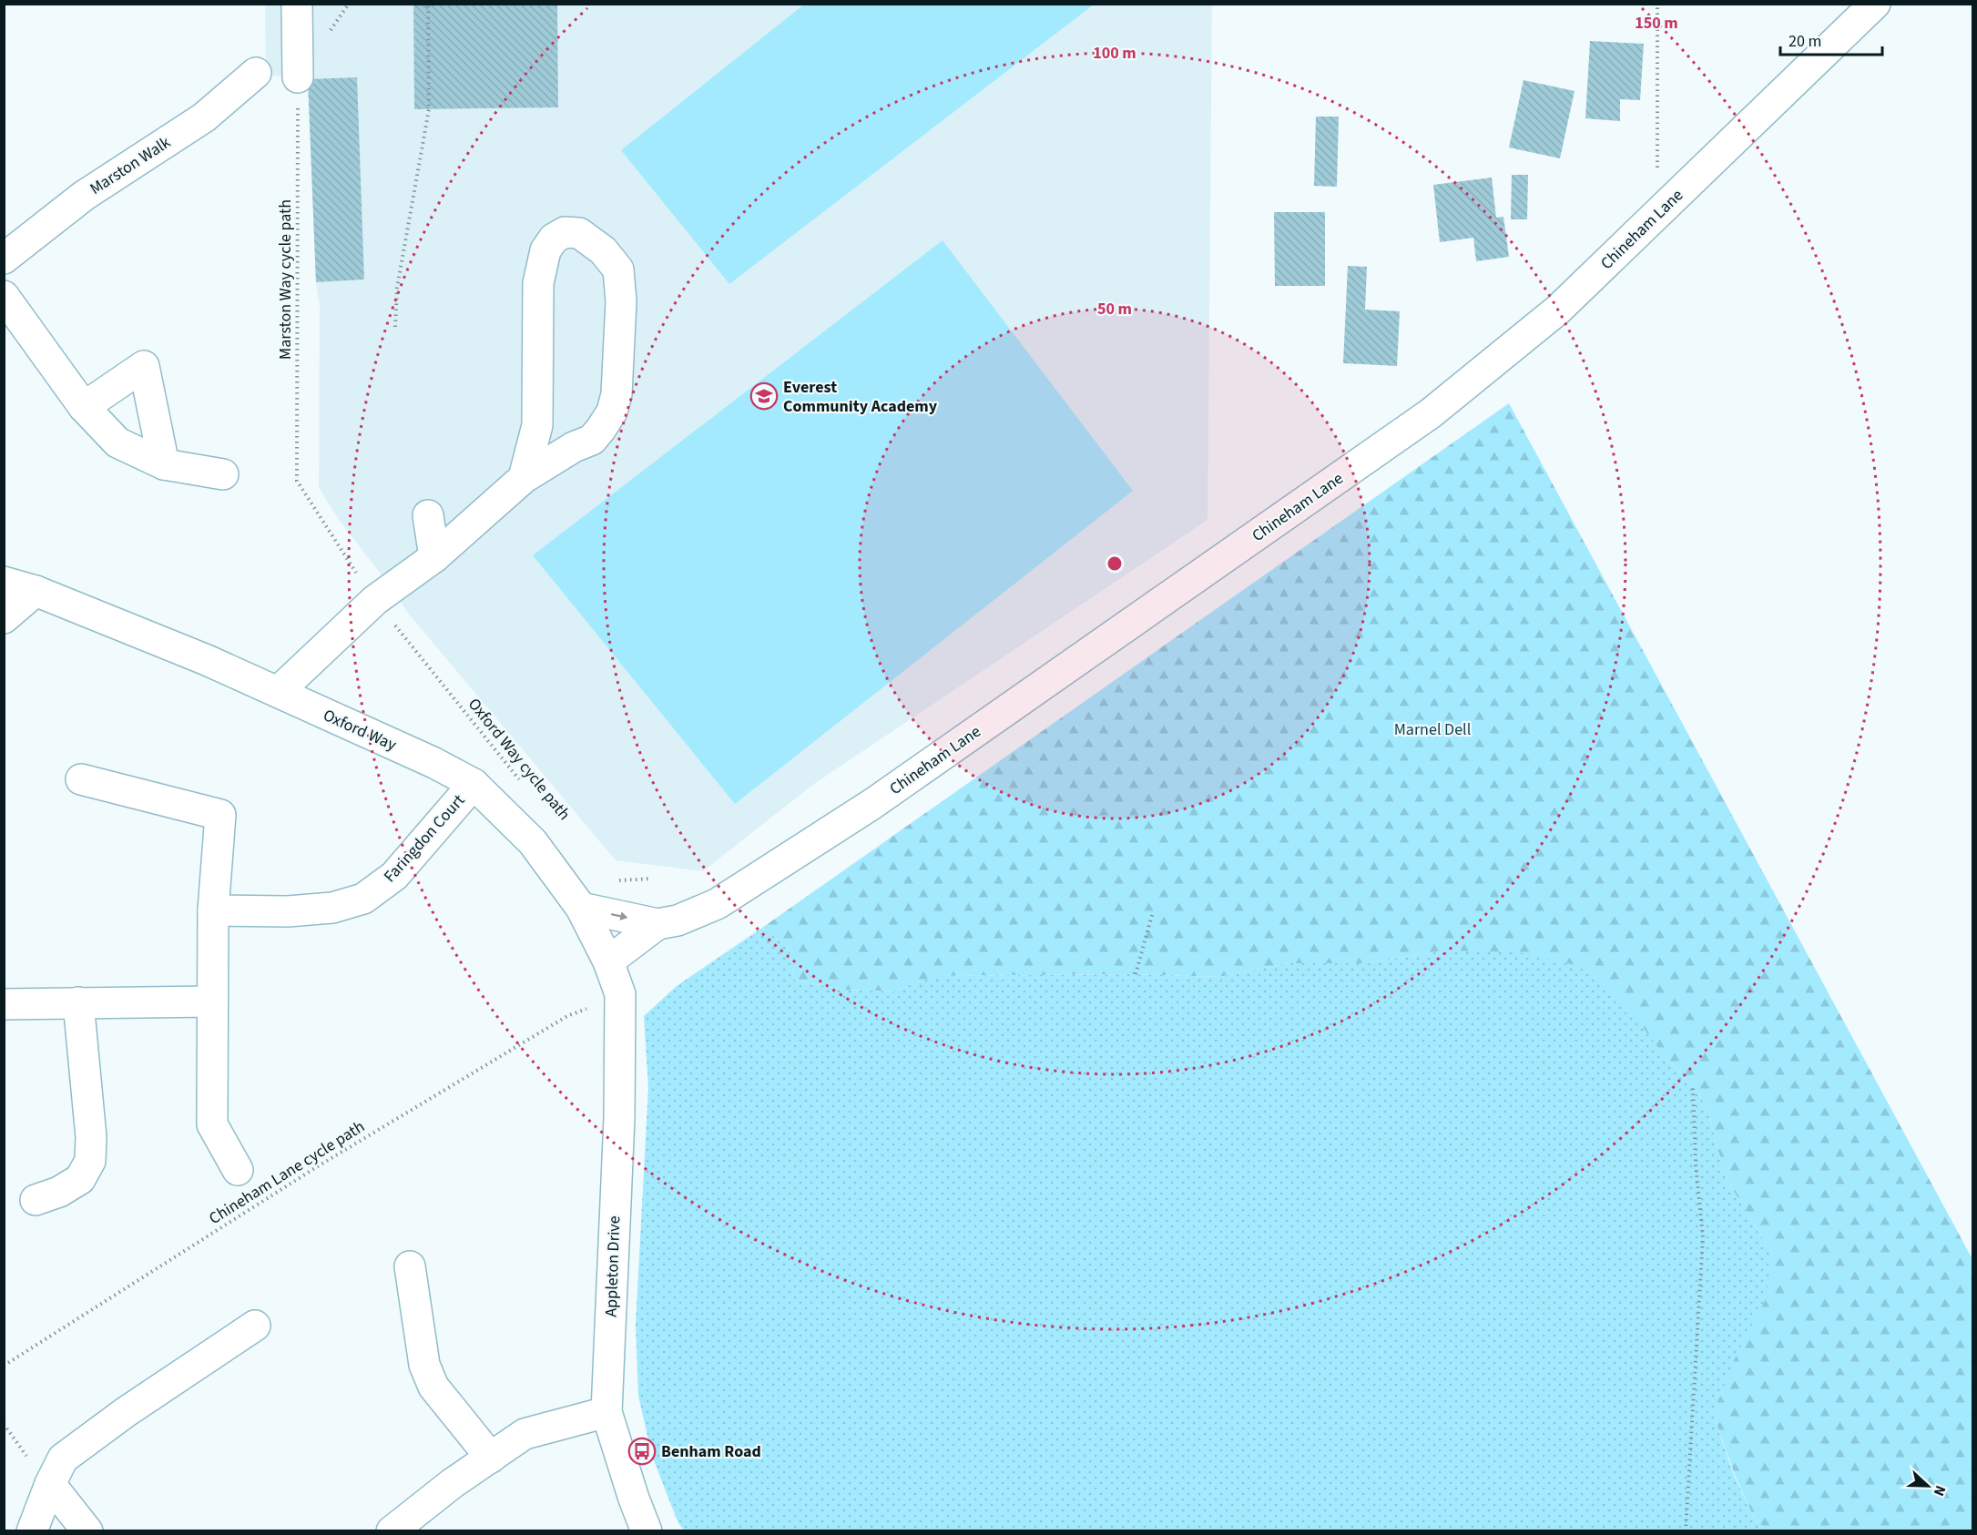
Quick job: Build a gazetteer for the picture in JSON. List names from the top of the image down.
{
  "streets": {
    "street": [
      "Marston Walk",
      "Chineham Lane",
      "Oxford Way",
      "Faringdon Court",
      "Appleton Drive"
    ],
    "path": ["Marston Way cycle path", "Oxford Way cycle path", "Chineham Lane cycle path"]
  },
  "crossings": [
    ["Chineham Lane", "Oxford Way"],
    ["Oxford Way", "Faringdon Court"],
    ["Oxford Way", "Appleton Drive"]
  ],
  "parks": ["Marnel Dell"],
  "places": {
    "school or university": ["Everest Community Academy"],
    "bus stop": ["Benham Road"]
  },
  "scale_bar": "20 m",
  "north": "right",
  "rings": ["150 m", "100 m", "50 m"]
}
